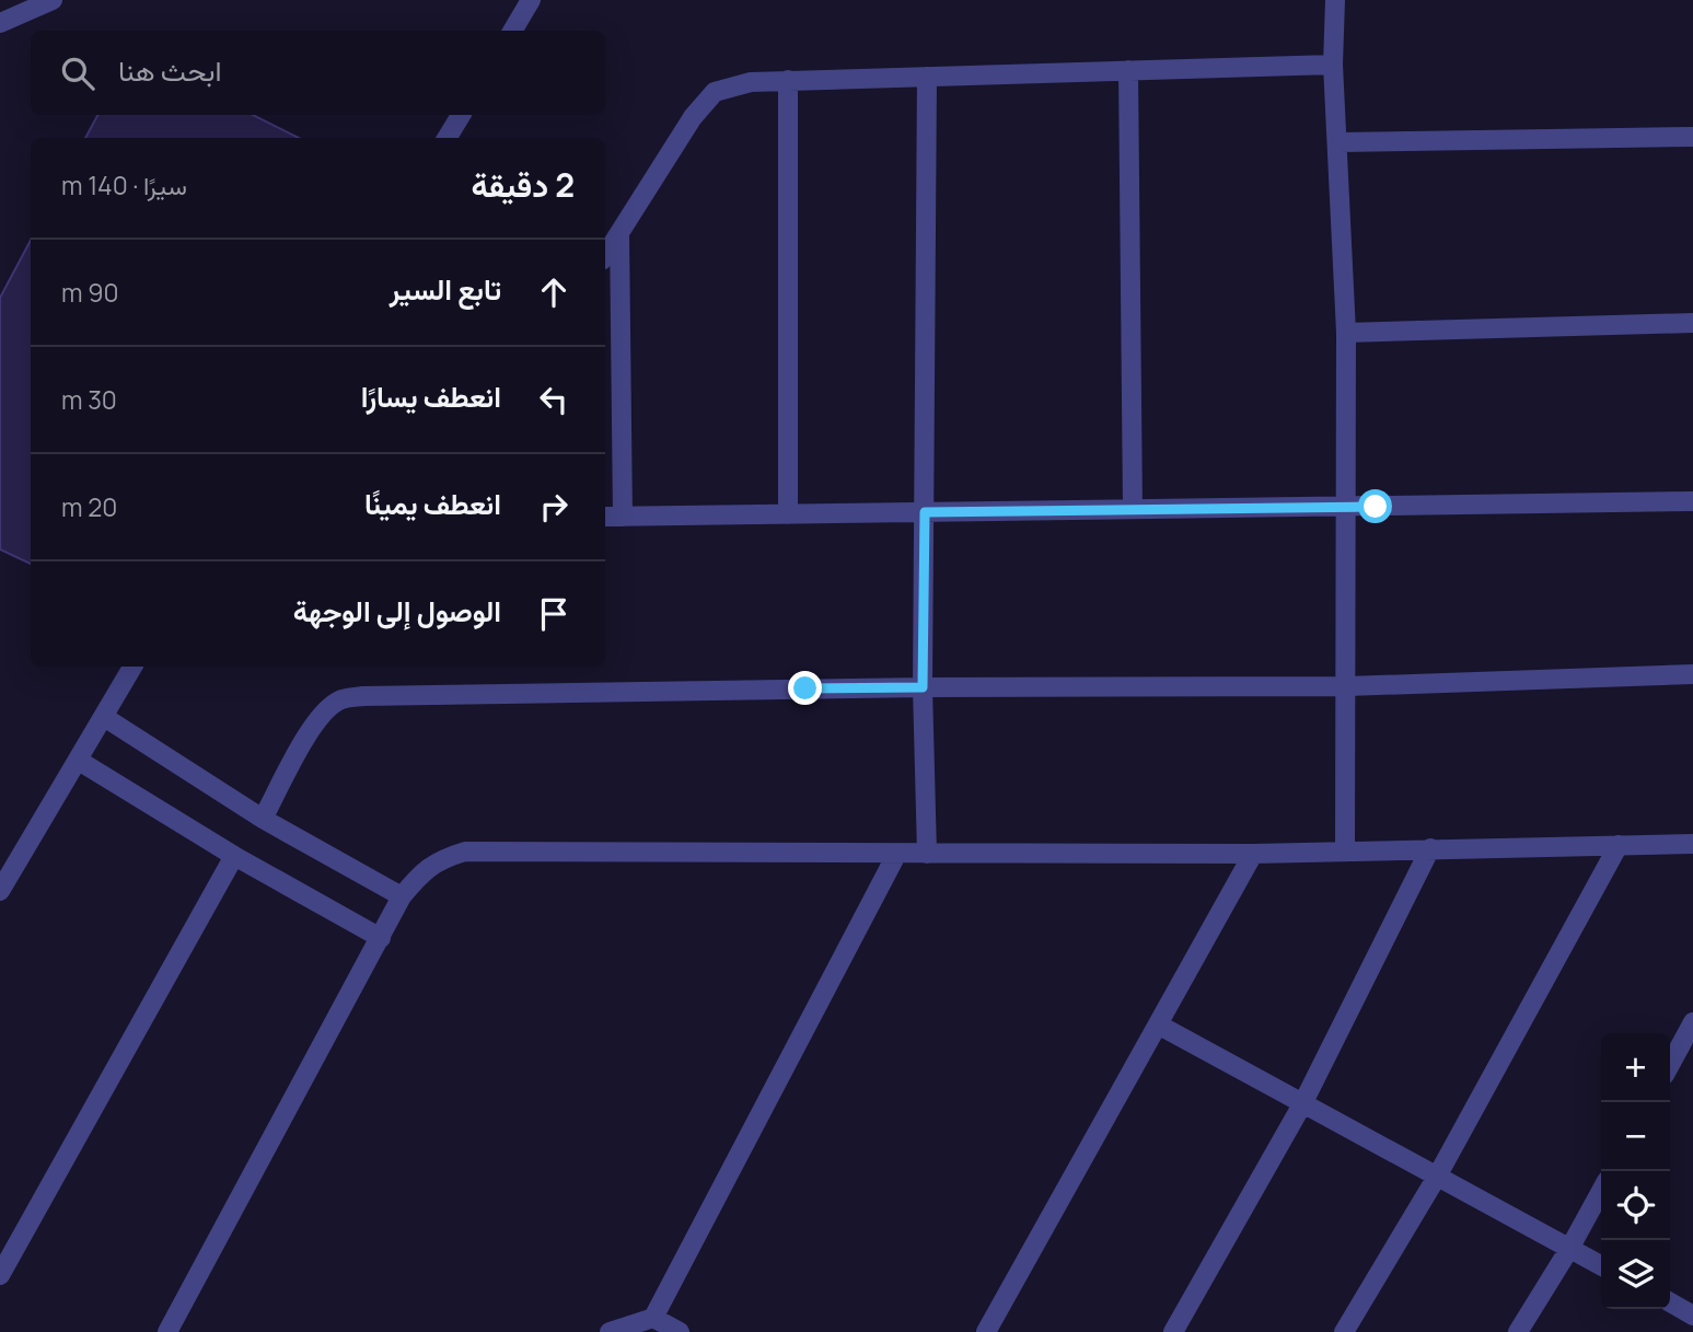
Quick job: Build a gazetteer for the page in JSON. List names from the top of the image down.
{
  "page": {
    "search": "ابحث هنا",
    "heading": ["2 دقيقة", "سيرًا · 140 m"],
    "list": [
      ["تابع السير", "90 m"],
      ["انعطف يسارًا", "30 m"],
      ["انعطف يمينًا", "20 m"],
      "الوصول إلى الوجهة"
    ],
    "map_buttons": ["+", "−"]
  }
}
